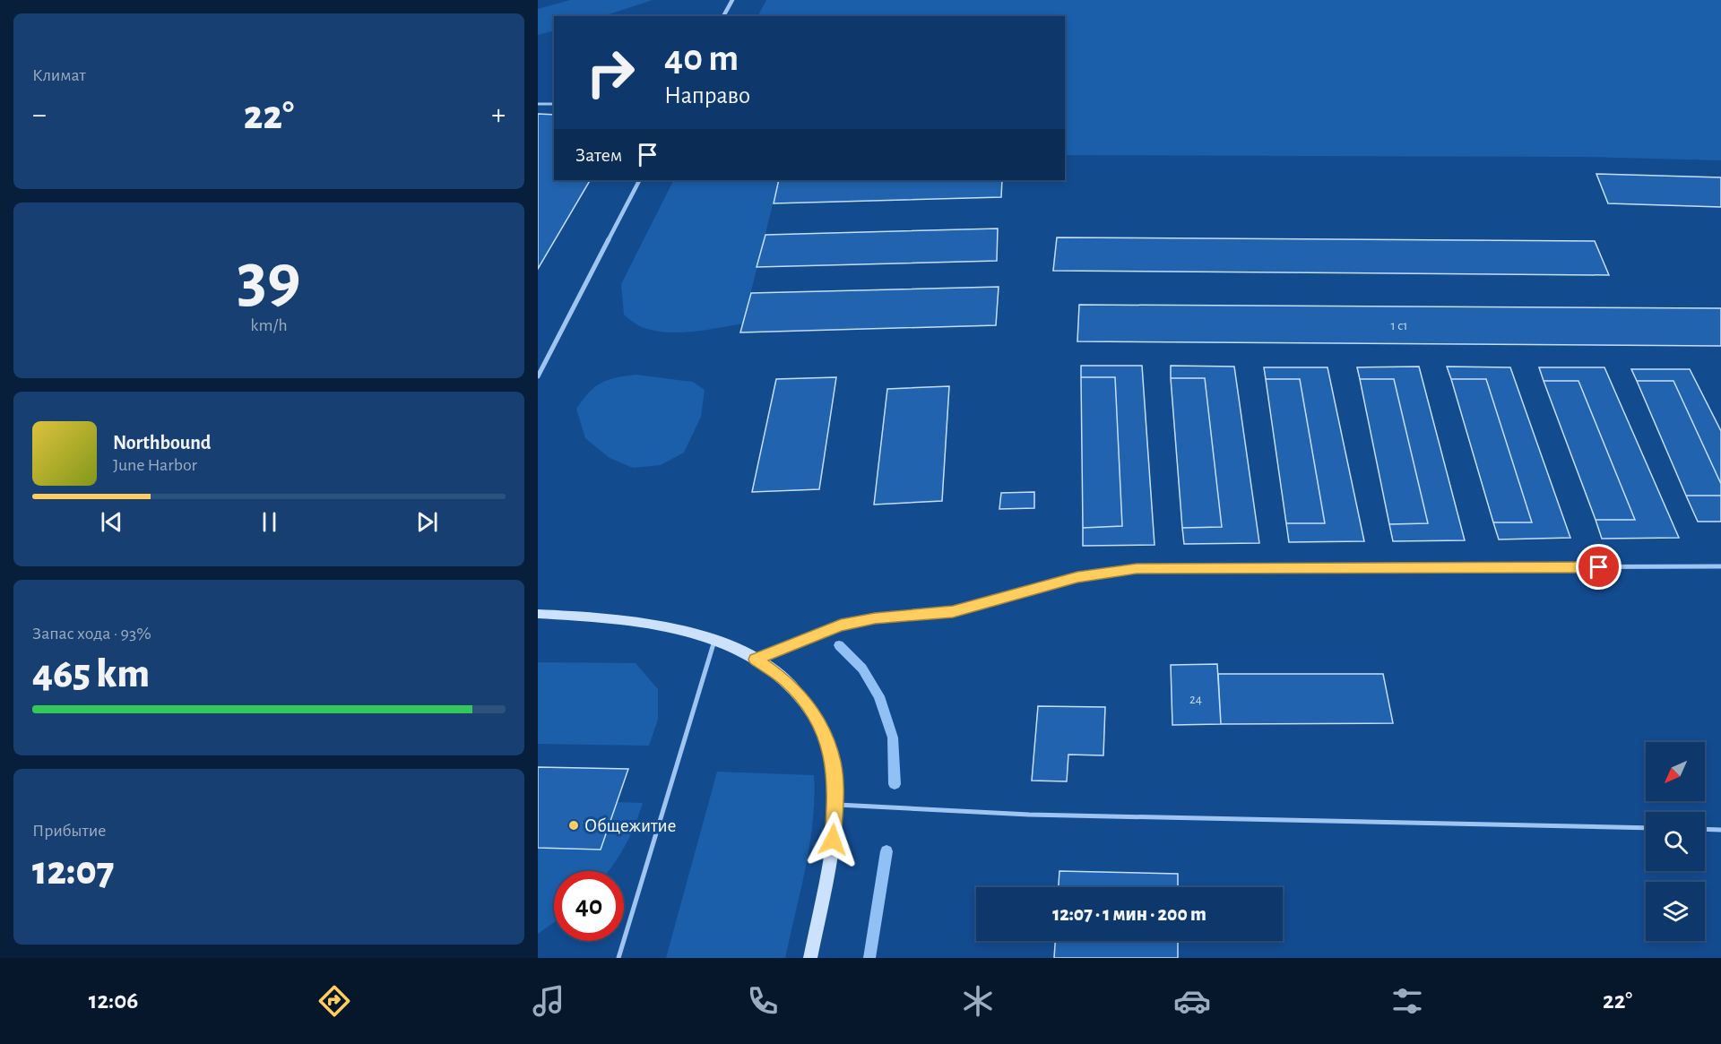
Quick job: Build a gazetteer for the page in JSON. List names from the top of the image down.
{
  "places": ["Общежитие"],
  "house_numbers": ["1 с1", "24"],
  "north": "bottom left",
  "page": {
    "tile": [
      "Климат",
      ["39", "km/h"],
      ["Запас хода · 93%", "465 km"],
      ["Прибытие", "12:07"]
    ],
    "turn": ["40 m", "Направо"],
    "heat": ["−", "22°", "+"],
    "then": "Затем",
    "song": ["Northbound", "June Harbor"],
    "limit": "40",
    "trip": "12:07 · 1 мин · 200 m",
    "tabs": ["12:06", "22°"]
  }
}
